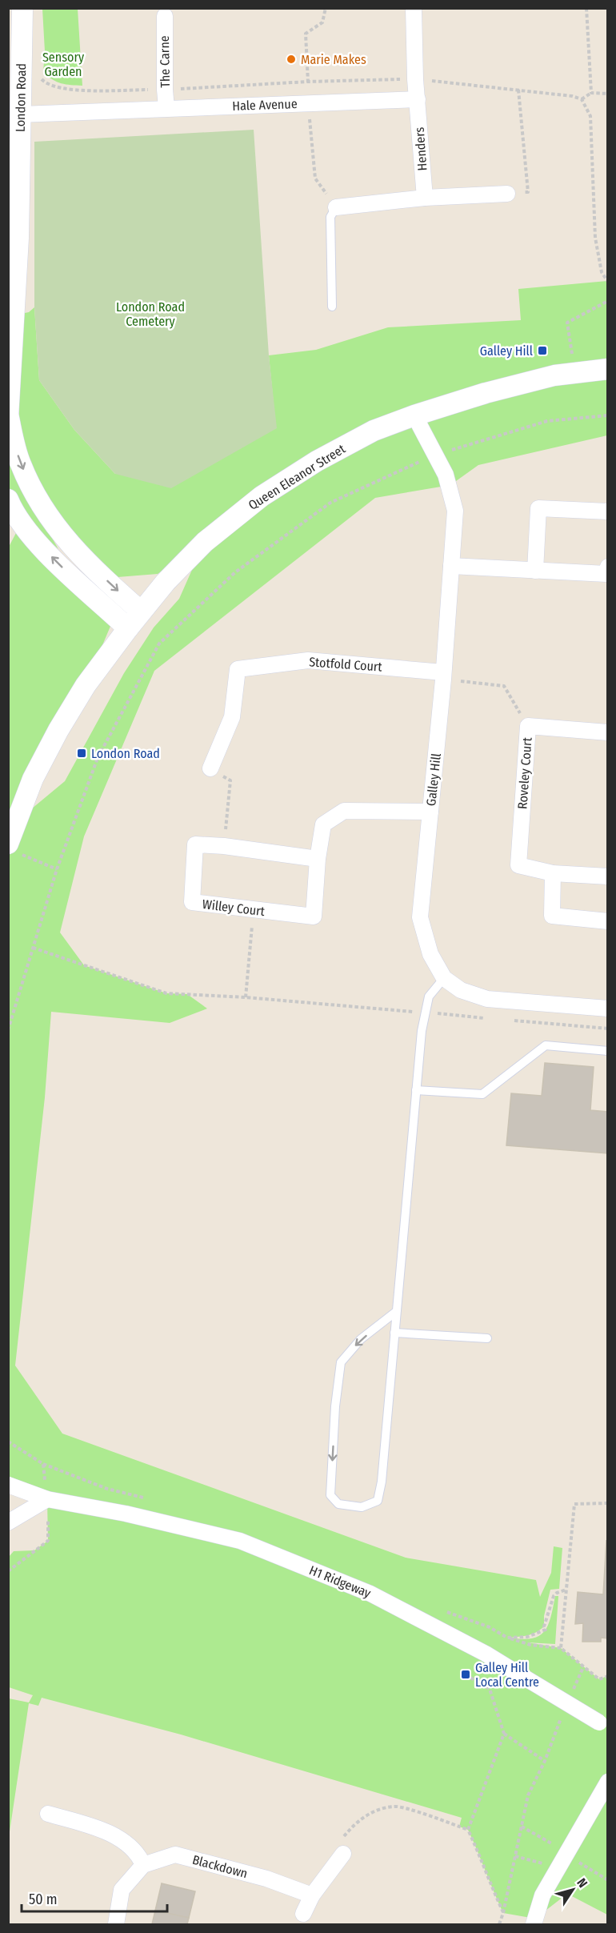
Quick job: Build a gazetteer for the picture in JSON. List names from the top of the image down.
{
  "streets": {
    "street": [
      "The Carne",
      "London Road",
      "Hale Avenue",
      "Henders",
      "Queen Eleanor Street",
      "Stotfold Court",
      "Roveley Court",
      "Galley Hill",
      "Willey Court",
      "H1 Ridgeway",
      "Blackdown"
    ]
  },
  "crossings": [
    ["The Carne", "Hale Avenue"],
    ["London Road", "Hale Avenue"],
    ["London Road", "Queen Eleanor Street"],
    ["Hale Avenue", "Henders"],
    ["Queen Eleanor Street", "Galley Hill"],
    ["Stotfold Court", "Galley Hill"],
    ["Galley Hill", "Willey Court"]
  ],
  "parks": ["Sensory Garden", "London Road Cemetery"],
  "places": {
    "other": ["Marie Makes"],
    "transit": ["Galley Hill", "London Road", "Galley Hill Local Centre"]
  },
  "scale_bar": "50 m",
  "north": "top right"
}
